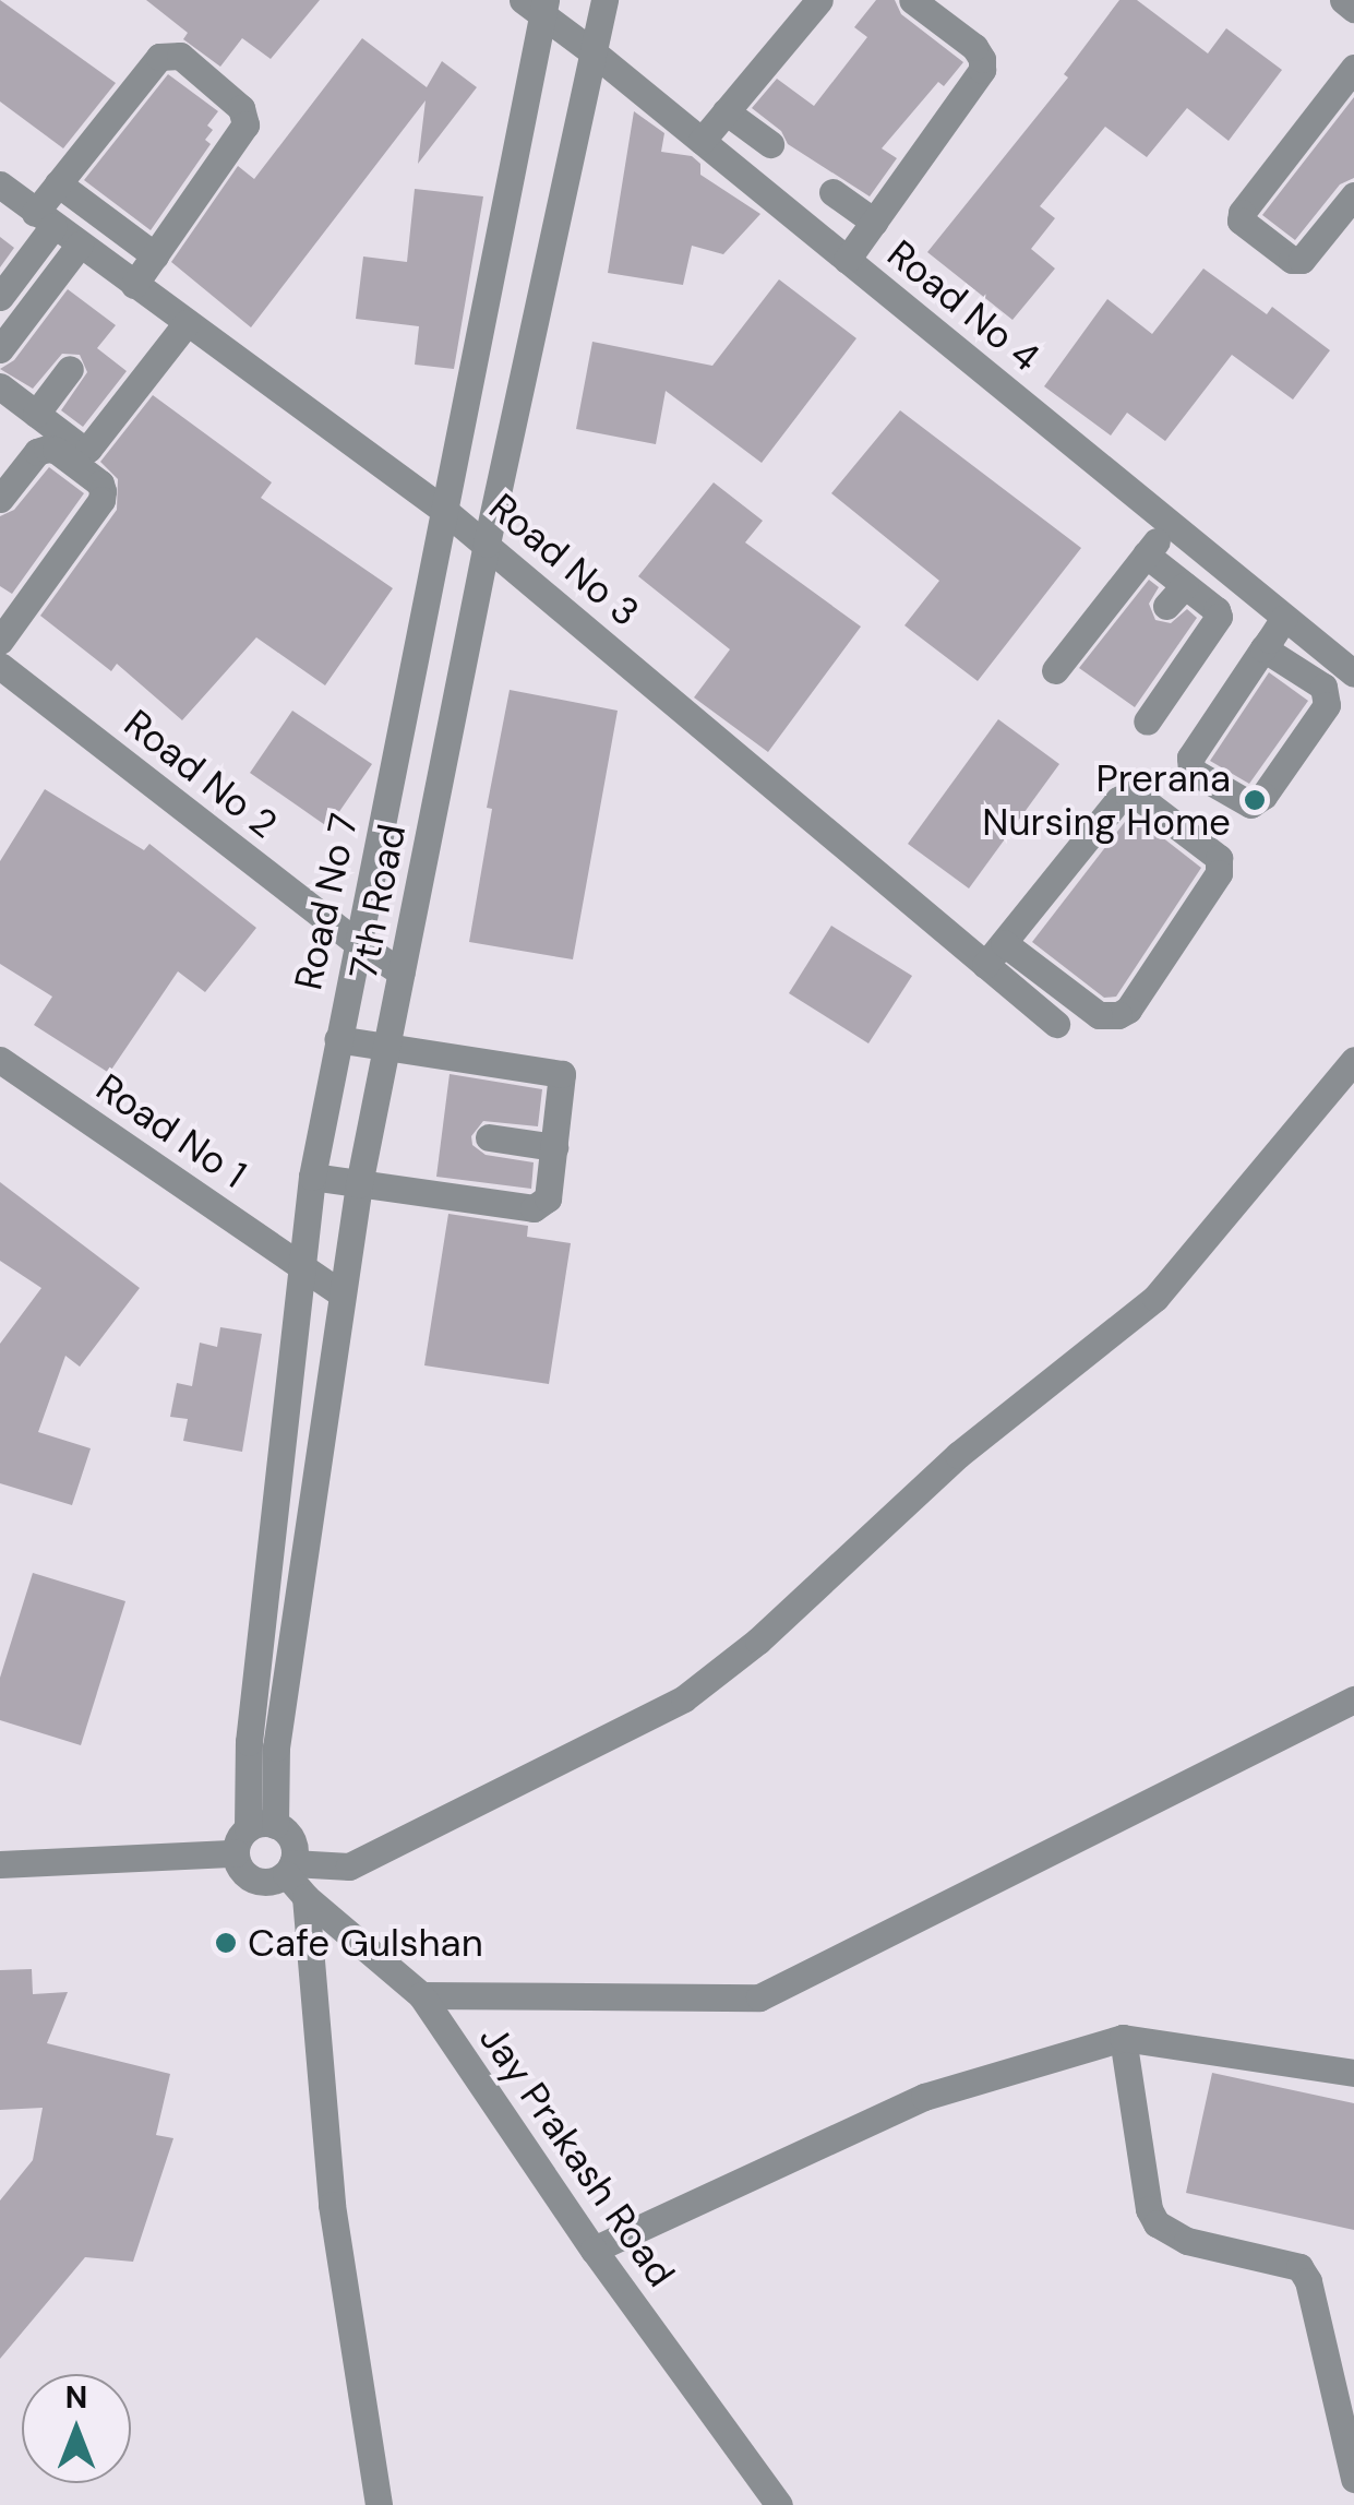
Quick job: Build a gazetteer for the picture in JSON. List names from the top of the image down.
{
  "streets": {
    "street": [
      "Road No 4",
      "Road No 3",
      "Road No 2",
      "Road No 7",
      "7th Road",
      "Road No 1",
      "Jay Prakash Road"
    ]
  },
  "crossings": [
    ["Road No 4", "Road No 7"],
    ["Road No 4", "7th Road"],
    ["Road No 3", "Road No 7"],
    ["Road No 3", "7th Road"],
    ["Road No 2", "Road No 7"],
    ["Road No 2", "7th Road"],
    ["Road No 7", "7th Road"],
    ["Road No 7", "Road No 1"],
    ["7th Road", "Road No 1"]
  ],
  "places": ["Prerana Nursing Home", "Cafe Gulshan"],
  "north": "top"
}
